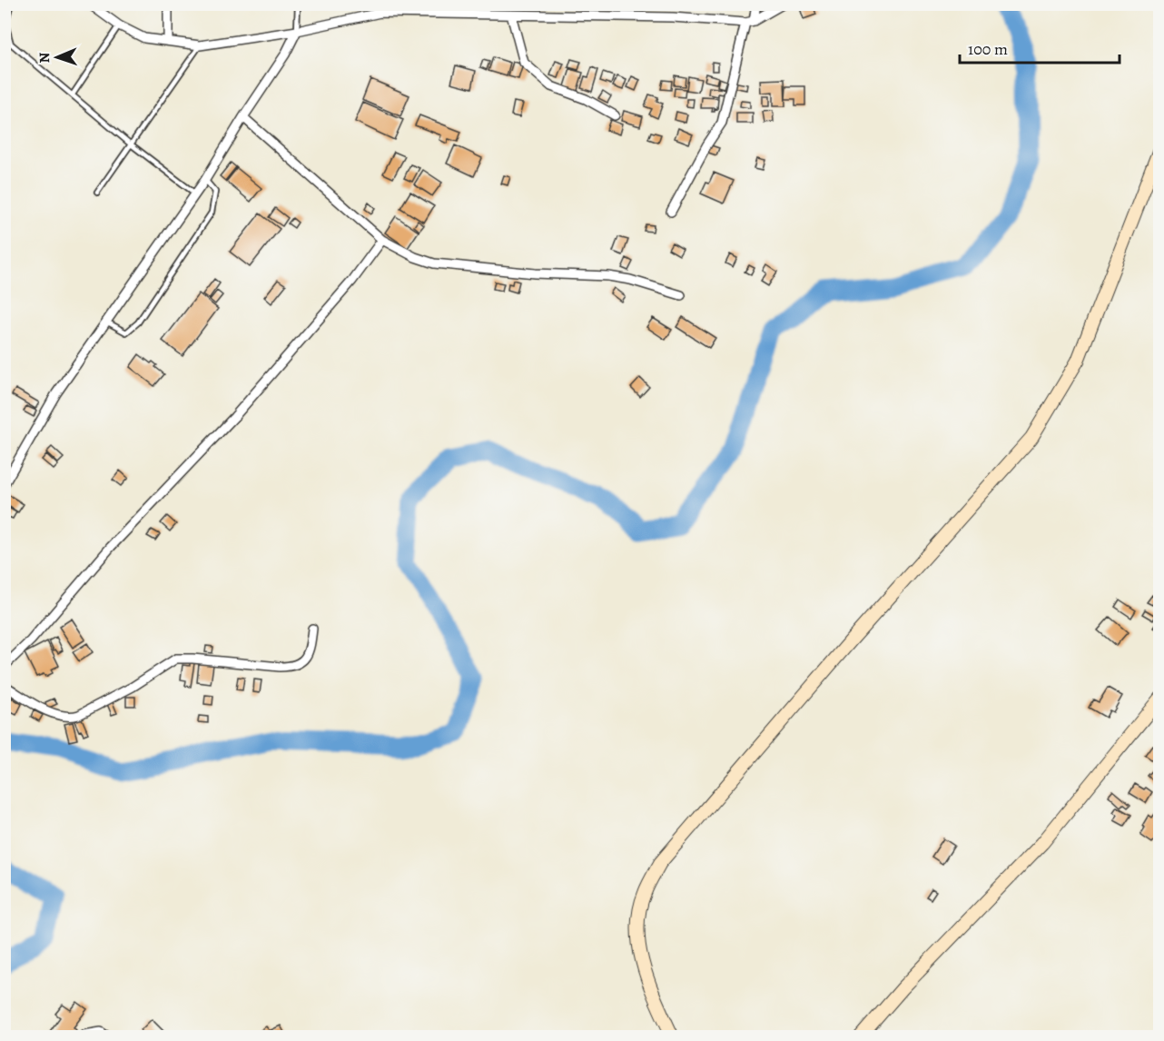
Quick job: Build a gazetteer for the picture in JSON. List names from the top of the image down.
{
  "scale_bar": "100 m",
  "north": "left"
}
